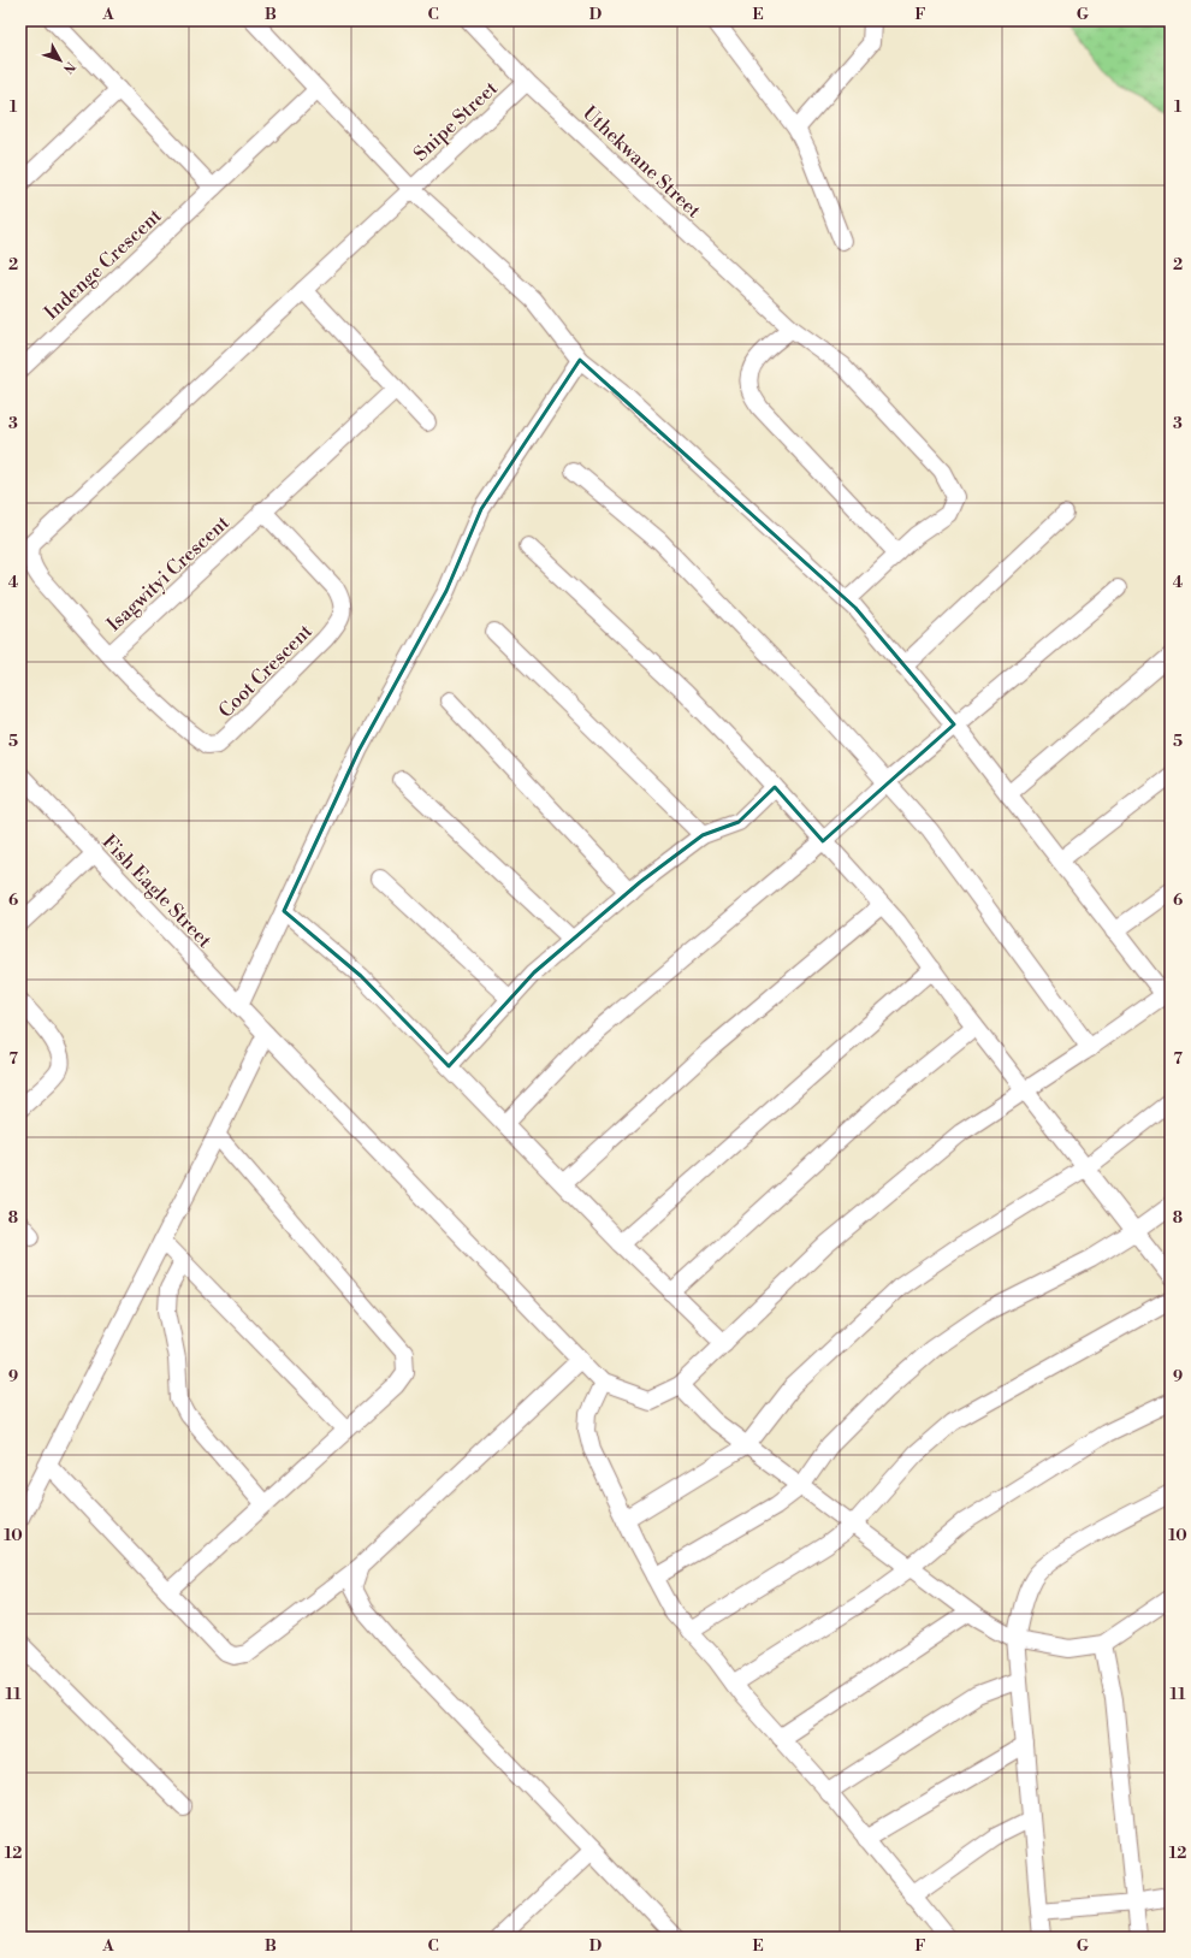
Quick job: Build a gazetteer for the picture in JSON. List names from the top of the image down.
{
  "streets": {
    "street": [
      "Snipe Street",
      "Uthekwane Street",
      "Indenge Crescent",
      "Isagwityi Crescent",
      "Coot Crescent",
      "Fish Eagle Street"
    ]
  },
  "crossings": [
    ["Snipe Street", "Uthekwane Street"],
    ["Snipe Street", "Isagwityi Crescent"],
    ["Isagwityi Crescent", "Coot Crescent"]
  ],
  "north": "bottom right",
  "grid": {
    "columns": [
      "A",
      "B",
      "C",
      "D",
      "E",
      "F",
      "G"
    ],
    "rows": [
      "1",
      "2",
      "3",
      "4",
      "5",
      "6",
      "7",
      "8",
      "9",
      "10",
      "11",
      "12"
    ]
  }
}
